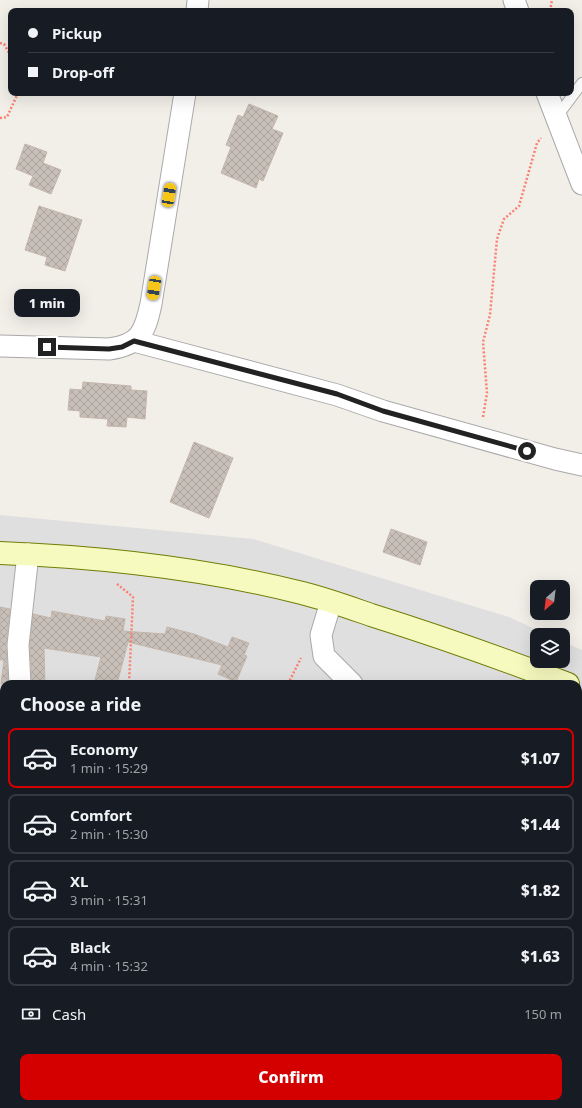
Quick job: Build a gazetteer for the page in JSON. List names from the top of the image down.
{
  "north": "bottom left",
  "page": {
    "banner": ["Pickup", "Drop-off"],
    "bubble": "1 min",
    "heading": "Choose a ride",
    "list": [
      {
        "name": "Economy",
        "note": "1 min · 15:29",
        "value": "$1.07"
      },
      {
        "name": "Comfort",
        "note": "2 min · 15:30",
        "value": "$1.44"
      },
      {
        "name": "XL",
        "note": "3 min · 15:31",
        "value": "$1.82"
      },
      {
        "name": "Black",
        "note": "4 min · 15:32",
        "value": "$1.63"
      }
    ],
    "pay": ["Cash", "150 m"],
    "buttons": "Confirm"
  }
}
